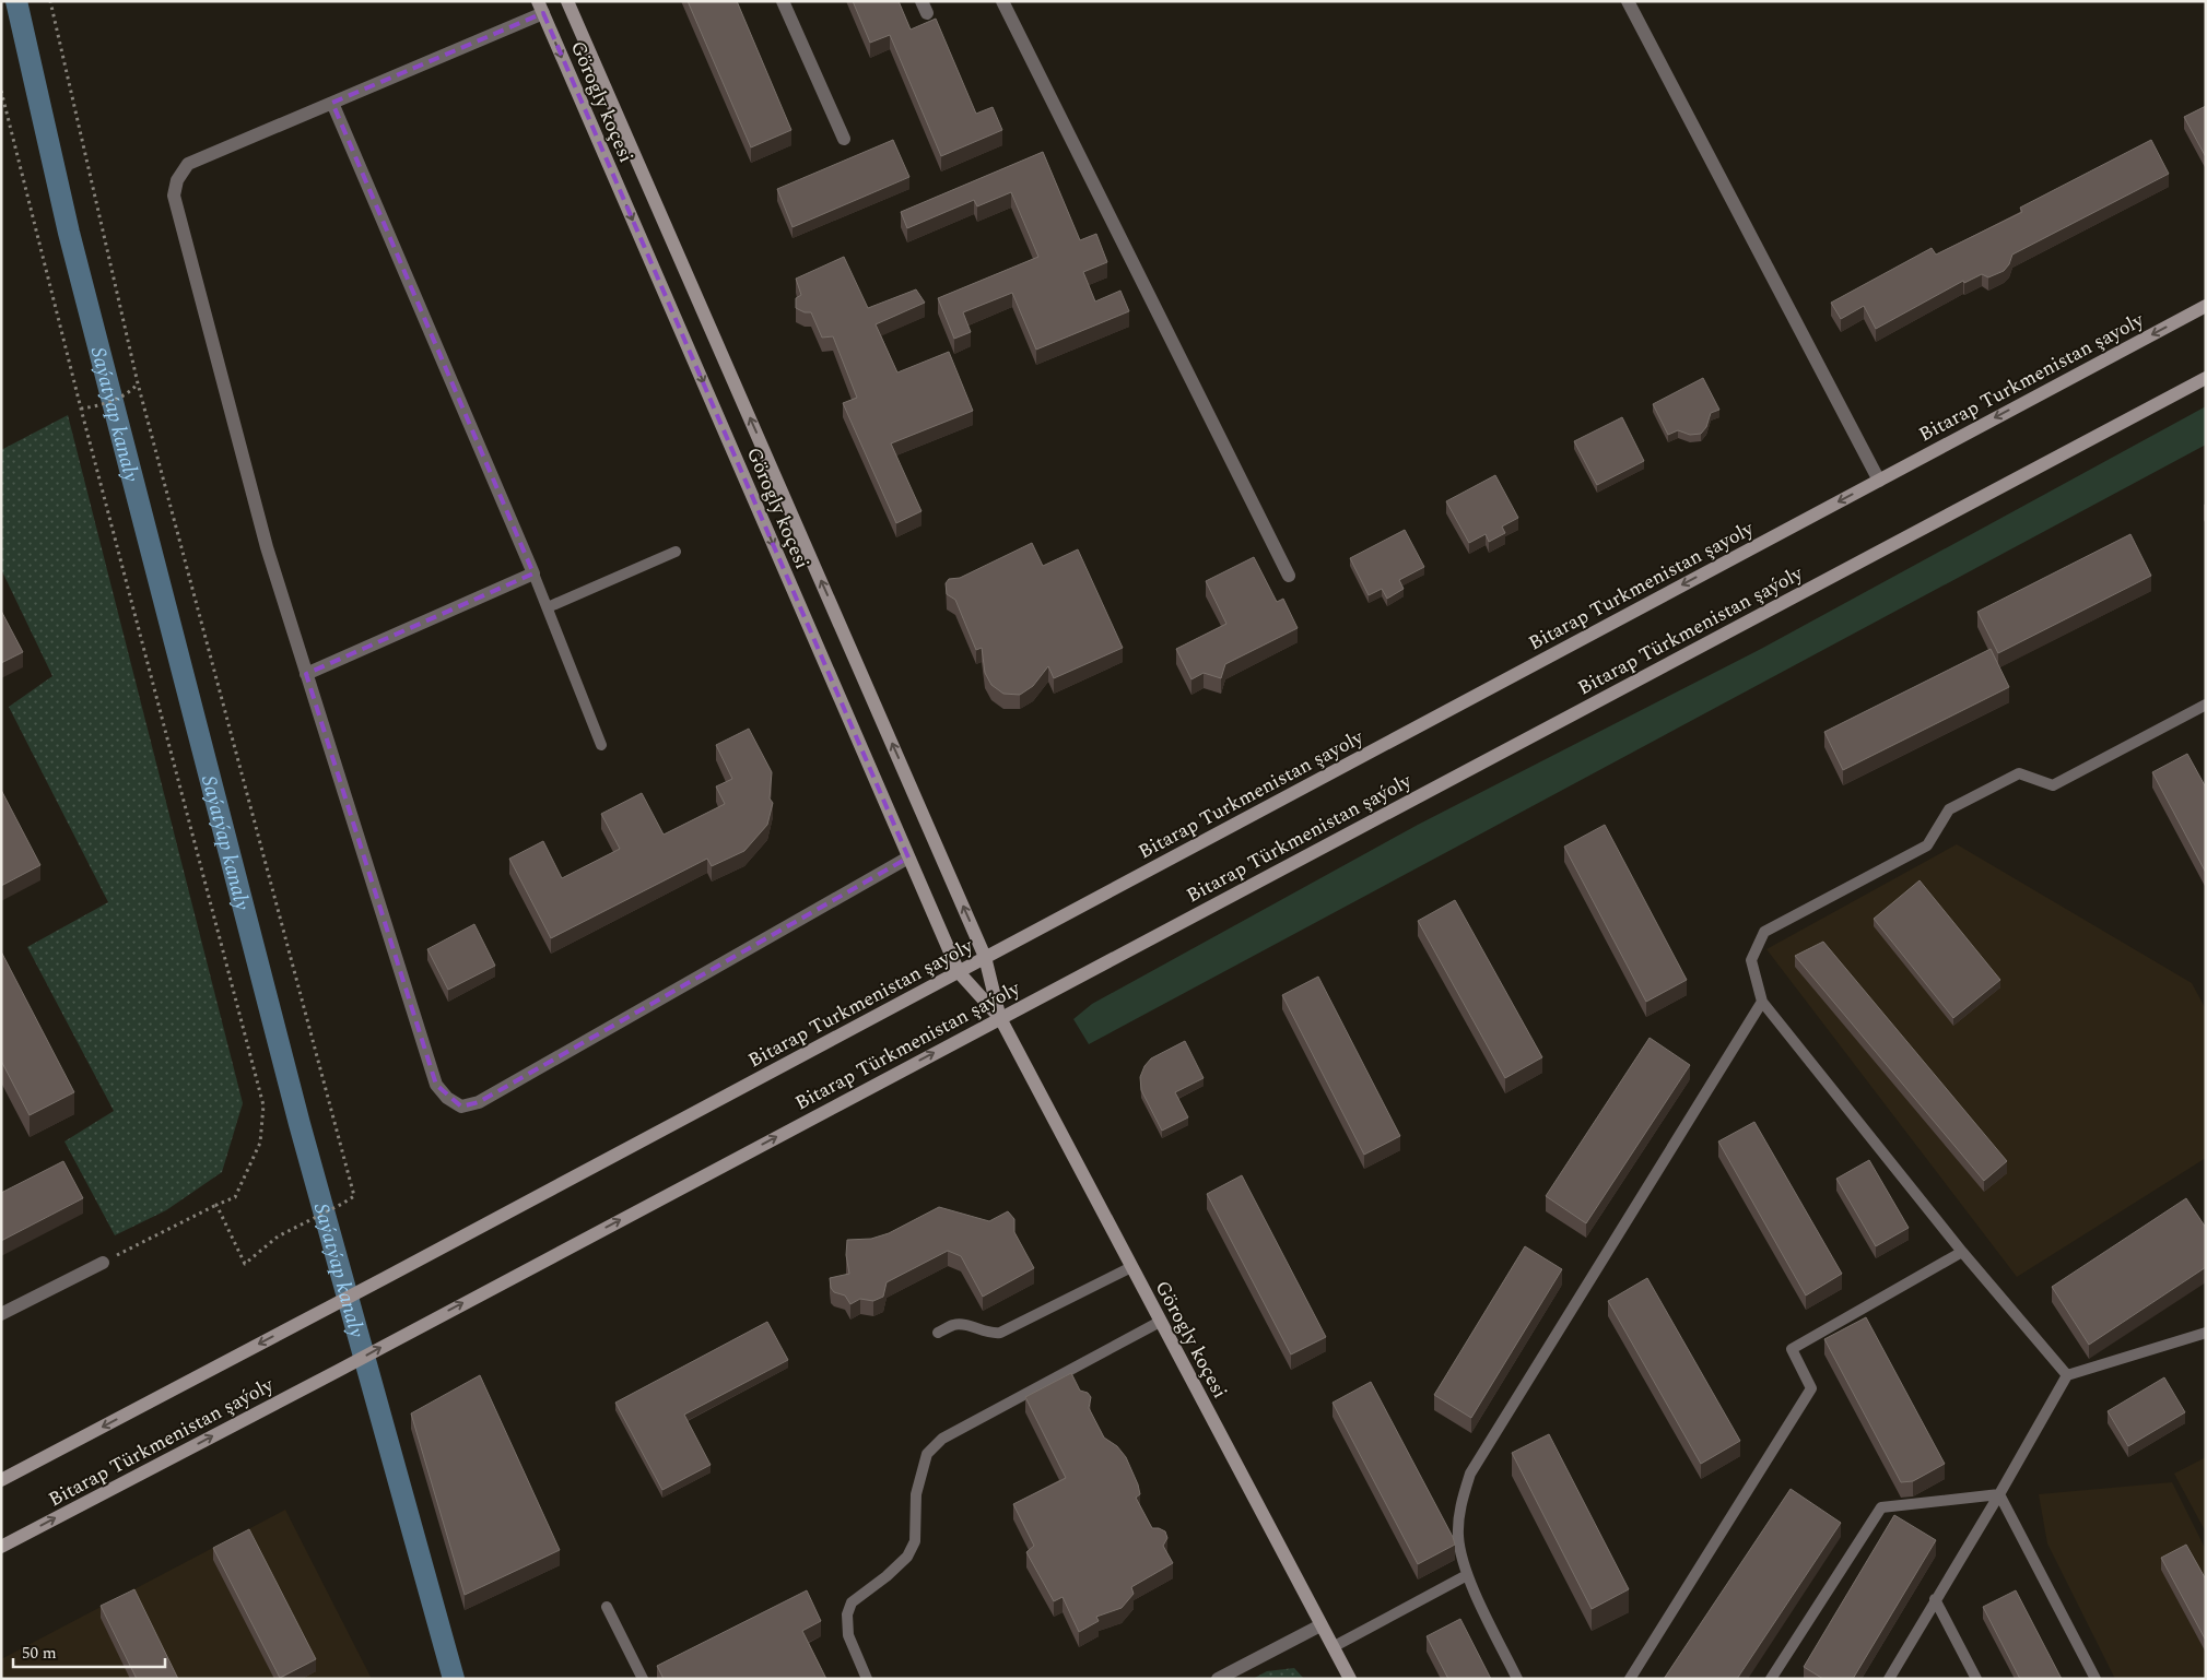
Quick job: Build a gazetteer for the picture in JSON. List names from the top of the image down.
{
  "streets": {
    "main road": ["Görogly koçesi", "Bitarap Turkmenistan şayoly", "Bitarap Türkmenistan şaýoly"]
  },
  "crossings": [
    ["Görogly koçesi", "Bitarap Turkmenistan şayoly"],
    ["Görogly koçesi", "Bitarap Türkmenistan şaýoly"],
    ["Bitarap Turkmenistan şayoly", "Bitarap Türkmenistan şaýoly"]
  ],
  "one_way": ["Bitarap Turkmenistan şayoly"],
  "water": ["Saýatýap kanaly"],
  "scale_bar": "50 m"
}
